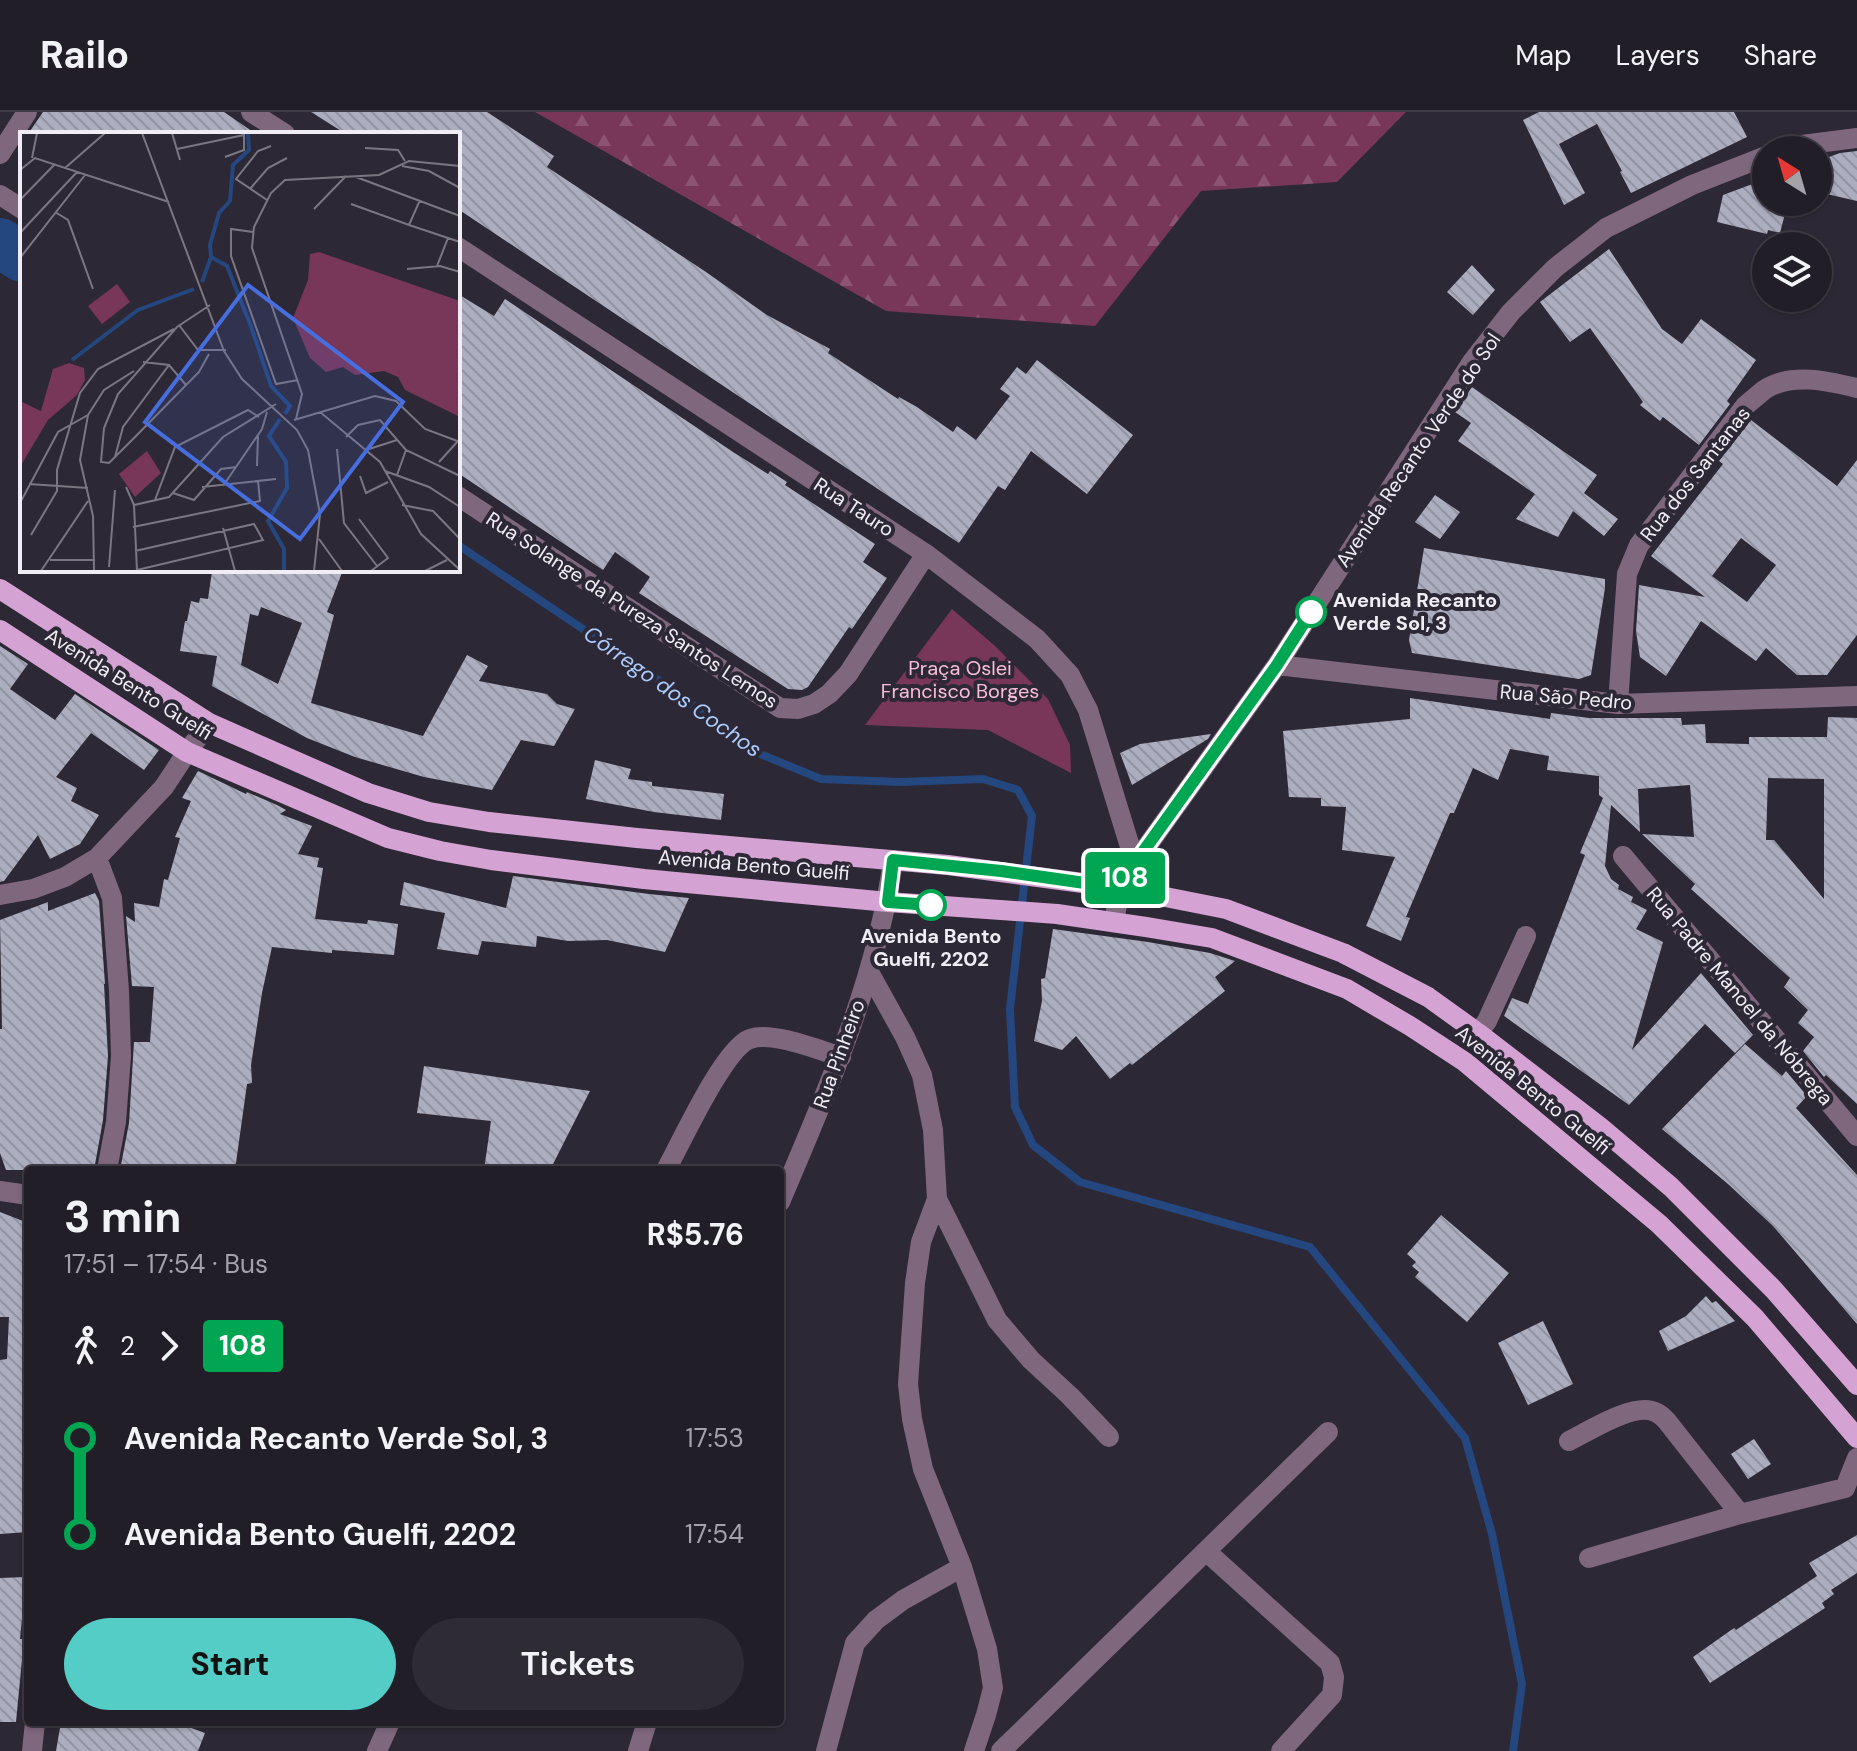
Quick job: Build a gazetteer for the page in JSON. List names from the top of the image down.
{
  "streets": {
    "main road": ["Avenida Bento Guelfi"],
    "street": [
      "Avenida Recanto Verde do Sol",
      "Rua dos Santanas",
      "Rua Tauro",
      "Rua Solange da Pureza Santos Lemos",
      "Rua São Pedro",
      "Rua Padre Manoel da Nóbrega",
      "Rua Pinheiro"
    ]
  },
  "crossings": [
    ["Avenida Recanto Verde do Sol", "Rua Tauro"],
    ["Avenida Recanto Verde do Sol", "Avenida Bento Guelfi"],
    ["Avenida Recanto Verde do Sol", "Rua São Pedro"],
    ["Rua dos Santanas", "Rua São Pedro"],
    ["Rua Tauro", "Rua Solange da Pureza Santos Lemos"],
    ["Avenida Bento Guelfi", "Rua Pinheiro"]
  ],
  "water": ["Córrego dos Cochos"],
  "parks": ["Praça Oslei Francisco Borges"],
  "places": ["Avenida Recanto Verde Sol, 3", "Avenida Bento Guelfi, 2202"],
  "lines": ["bus line 108"],
  "north": "top left",
  "page": {
    "header": "Railo",
    "nav": ["Map", "Layers", "Share"],
    "on_map": "108",
    "heading": ["3 min", "17:51 – 17:54 · Bus", "R$5.76"],
    "legs": ["2", "108"],
    "list": [
      {
        "name": "Avenida Recanto Verde Sol, 3",
        "value": "17:53"
      },
      {
        "name": "Avenida Bento Guelfi, 2202",
        "value": "17:54"
      }
    ],
    "buttons": ["Start", "Tickets"]
  }
}
